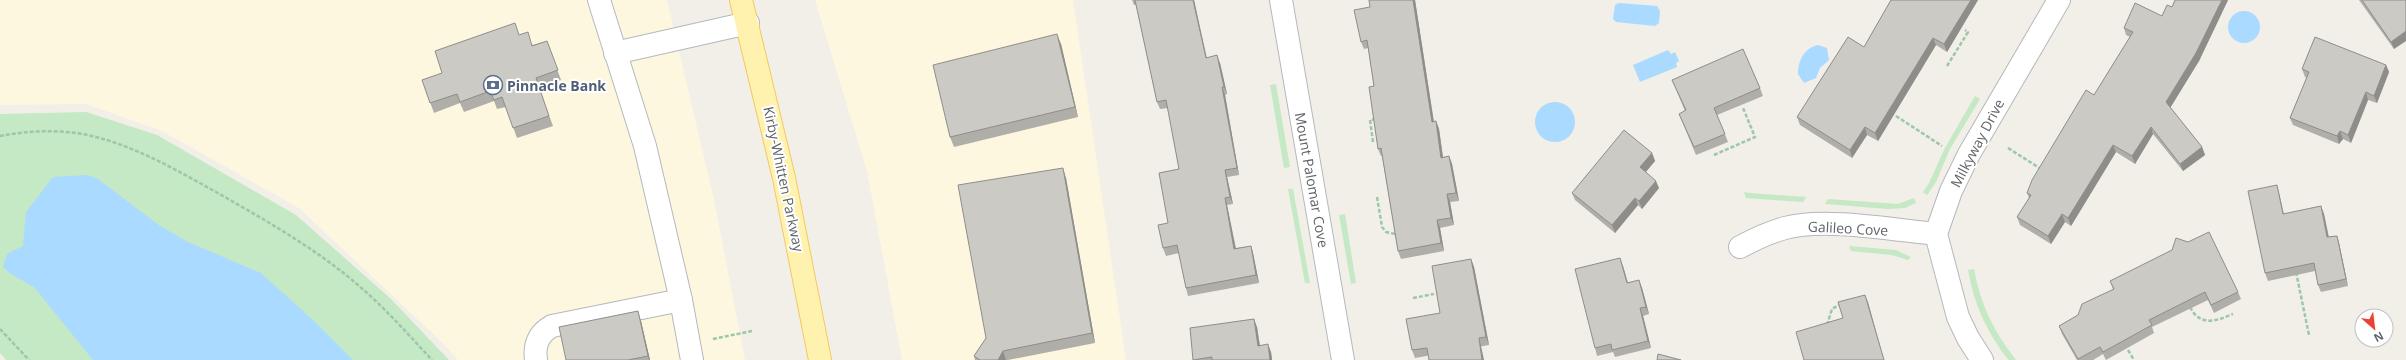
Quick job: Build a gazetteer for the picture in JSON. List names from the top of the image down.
{
  "streets": {
    "main road": ["Kirby-Whitten Parkway"],
    "street": ["Milkyway Drive", "Mount Palomar Cove", "Galileo Cove"]
  },
  "crossings": [
    ["Milkyway Drive", "Galileo Cove"]
  ],
  "places": {
    "bank": ["Pinnacle Bank"]
  },
  "north": "bottom right"
}
